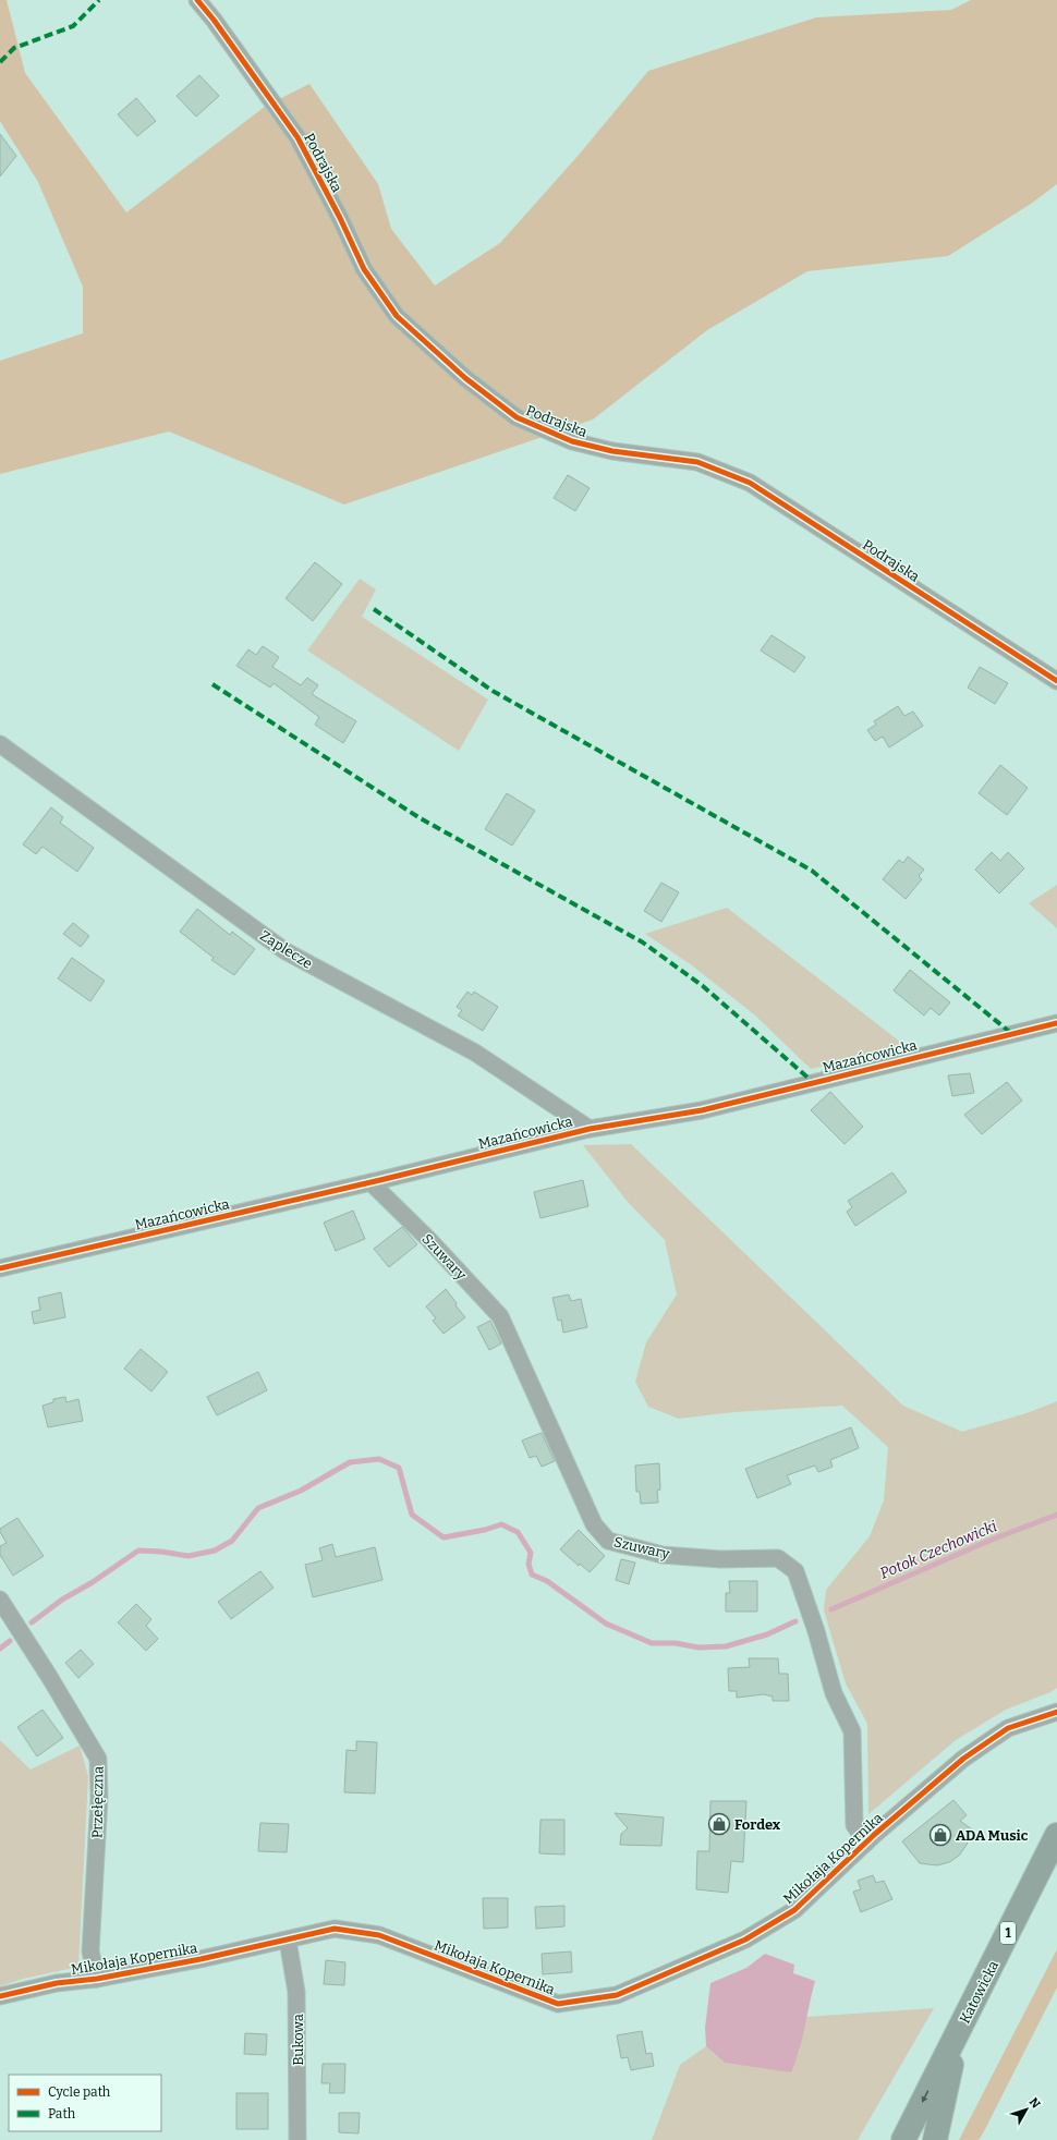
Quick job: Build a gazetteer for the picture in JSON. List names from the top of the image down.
{
  "streets": {
    "main road": ["1", "Katowicka"],
    "street": [
      "Podrajska",
      "Zaplecze",
      "Mazańcowicka",
      "Szuwary",
      "Przełęczna",
      "Mikołaja Kopernika",
      "Bukowa"
    ]
  },
  "crossings": [
    ["Zaplecze", "Mazańcowicka"],
    ["Mazańcowicka", "Szuwary"],
    ["Szuwary", "Mikołaja Kopernika"],
    ["Przełęczna", "Mikołaja Kopernika"],
    ["Mikołaja Kopernika", "Bukowa"]
  ],
  "water": ["Potok Czechowicki"],
  "places": {
    "shop": ["Fordex", "ADA Music"]
  },
  "legend": ["Cycle path", "Path"],
  "north": "top right"
}
